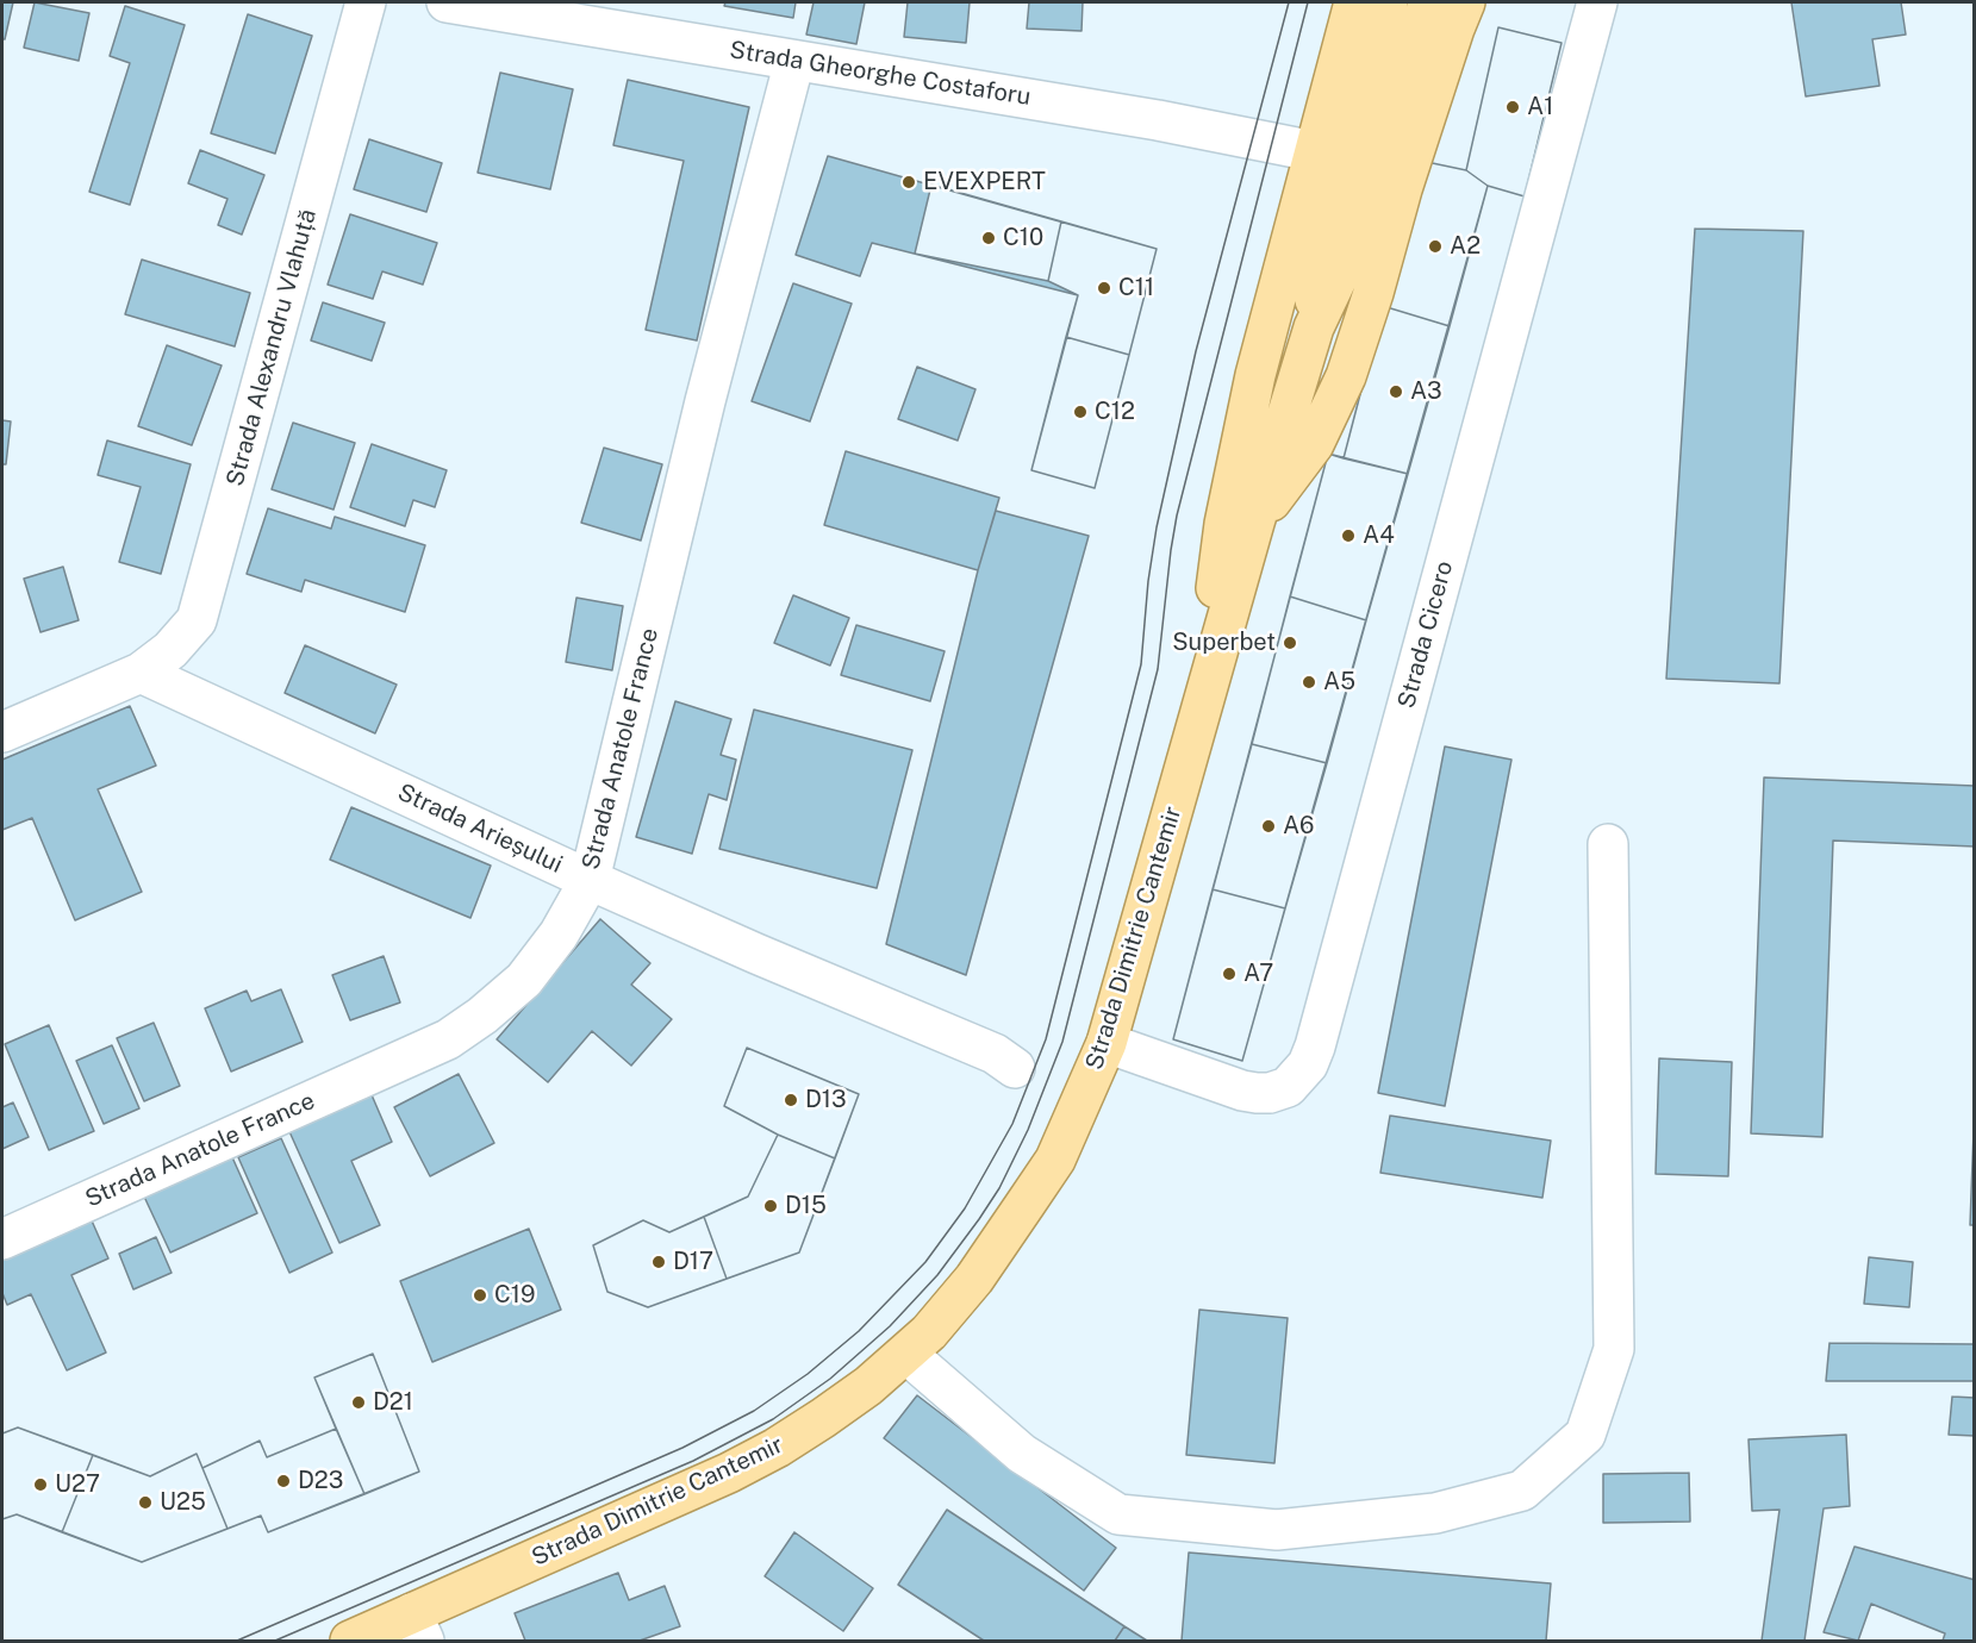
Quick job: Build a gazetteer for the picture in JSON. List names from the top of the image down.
{
  "streets": {
    "main road": ["Strada Dimitrie Cantemir"],
    "street": [
      "Strada Gheorghe Costaforu",
      "Strada Alexandru Vlahuță",
      "Strada Cicero",
      "Strada Anatole France",
      "Strada Arieșului"
    ]
  },
  "crossings": [
    ["Strada Gheorghe Costaforu", "Strada Anatole France"],
    ["Strada Alexandru Vlahuță", "Strada Arieșului"],
    ["Strada Cicero", "Strada Dimitrie Cantemir"],
    ["Strada Anatole France", "Strada Arieșului"]
  ],
  "places": [
    "A1",
    "EVEXPERT",
    "C10",
    "A2",
    "C11",
    "A3",
    "C12",
    "A4",
    "Superbet",
    "A5",
    "A6",
    "A7",
    "D13",
    "D15",
    "D17",
    "C19",
    "D21",
    "D23",
    "U27",
    "U25"
  ]
}
